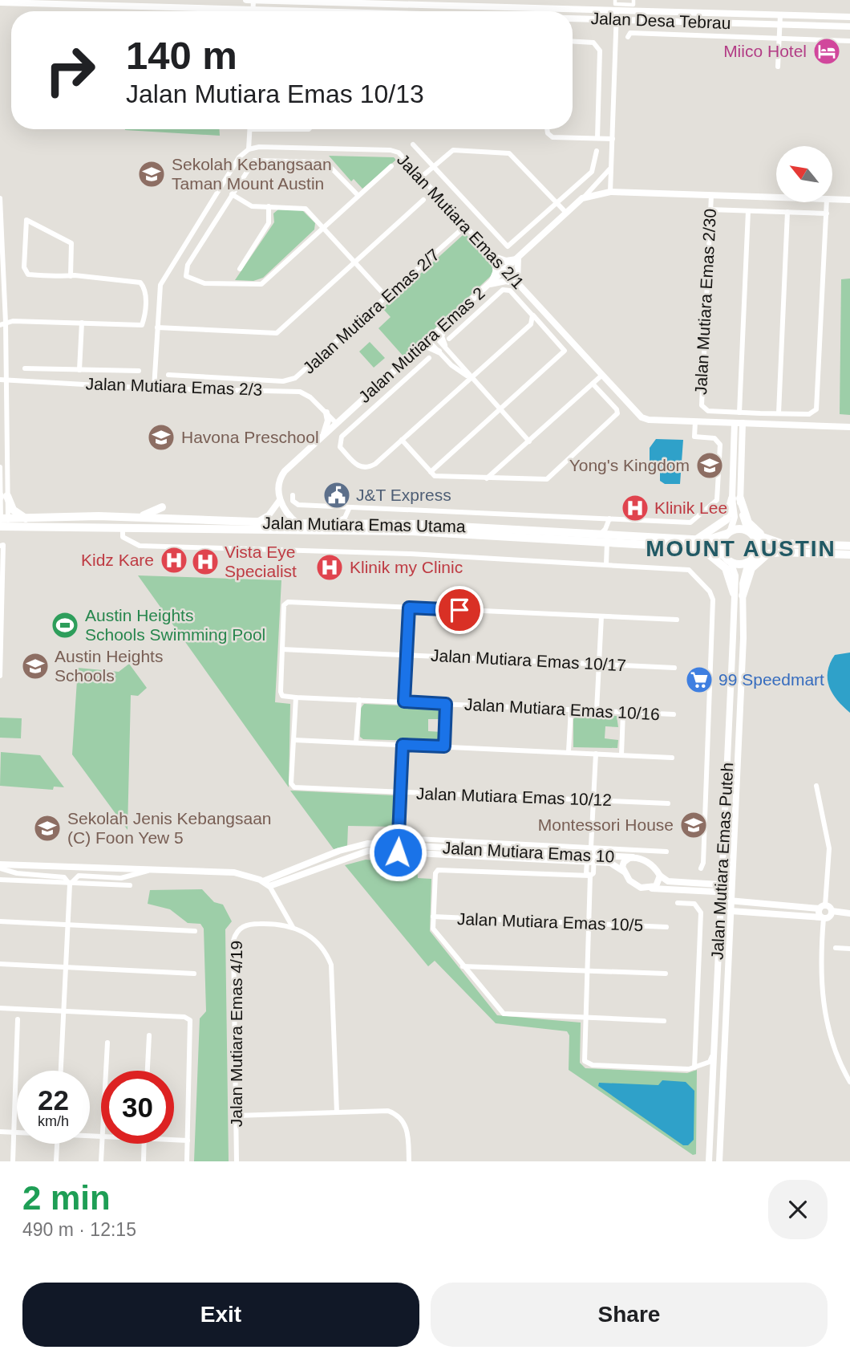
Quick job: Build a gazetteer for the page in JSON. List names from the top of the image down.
{
  "streets": {
    "main road": ["Jalan Mutiara Emas Utama"],
    "street": [
      "Jalan Desa Tebrau",
      "Jalan Mutiara Emas 2/1",
      "Jalan Mutiara Emas 2/30",
      "Jalan Mutiara Emas 2/7",
      "Jalan Mutiara Emas 2",
      "Jalan Mutiara Emas 2/3",
      "Jalan Mutiara Emas 10/17",
      "Jalan Mutiara Emas 10/16",
      "Jalan Mutiara Emas 10/12",
      "Jalan Mutiara Emas 10",
      "Jalan Mutiara Emas Puteh",
      "Jalan Mutiara Emas 10/5",
      "Jalan Mutiara Emas 4/19"
    ]
  },
  "crossings": [
    ["Jalan Mutiara Emas 2/1", "Jalan Mutiara Emas 2/7"],
    ["Jalan Mutiara Emas 2/1", "Jalan Mutiara Emas 2"],
    ["Jalan Mutiara Emas 2/30", "Jalan Mutiara Emas 2"],
    ["Jalan Mutiara Emas 2", "Jalan Mutiara Emas 2/3"],
    ["Jalan Mutiara Emas Utama", "Jalan Mutiara Emas Puteh"],
    ["Jalan Mutiara Emas 10/17", "Jalan Mutiara Emas 10/16"]
  ],
  "districts": ["MOUNT AUSTIN"],
  "places": {
    "hotel": ["Miico Hotel"],
    "school or university": [
      "Sekolah Kebangsaan Taman Mount Austin",
      "Havona Preschool",
      "Yong's Kingdom",
      "Austin Heights Schools",
      "Montessori House",
      "Sekolah Jenis Kebangsaan (C) Foon Yew 5"
    ],
    "public building": ["J&T Express"],
    "hospital": [
      "Klinik Lee",
      "Kidz Kare",
      "Vista Eye Specialist",
      "Klinik my Clinic"
    ],
    "sports": ["Austin Heights Schools Swimming Pool"],
    "supermarket": ["99 Speedmart"]
  },
  "north": "top left",
  "page": {
    "turn": ["140 m", "Jalan Mutiara Emas 10/13"],
    "speed": "22 km/h",
    "limit": "30",
    "heading": ["2 min", "490 m · 12:15"],
    "buttons": ["Exit", "Share"]
  }
}
